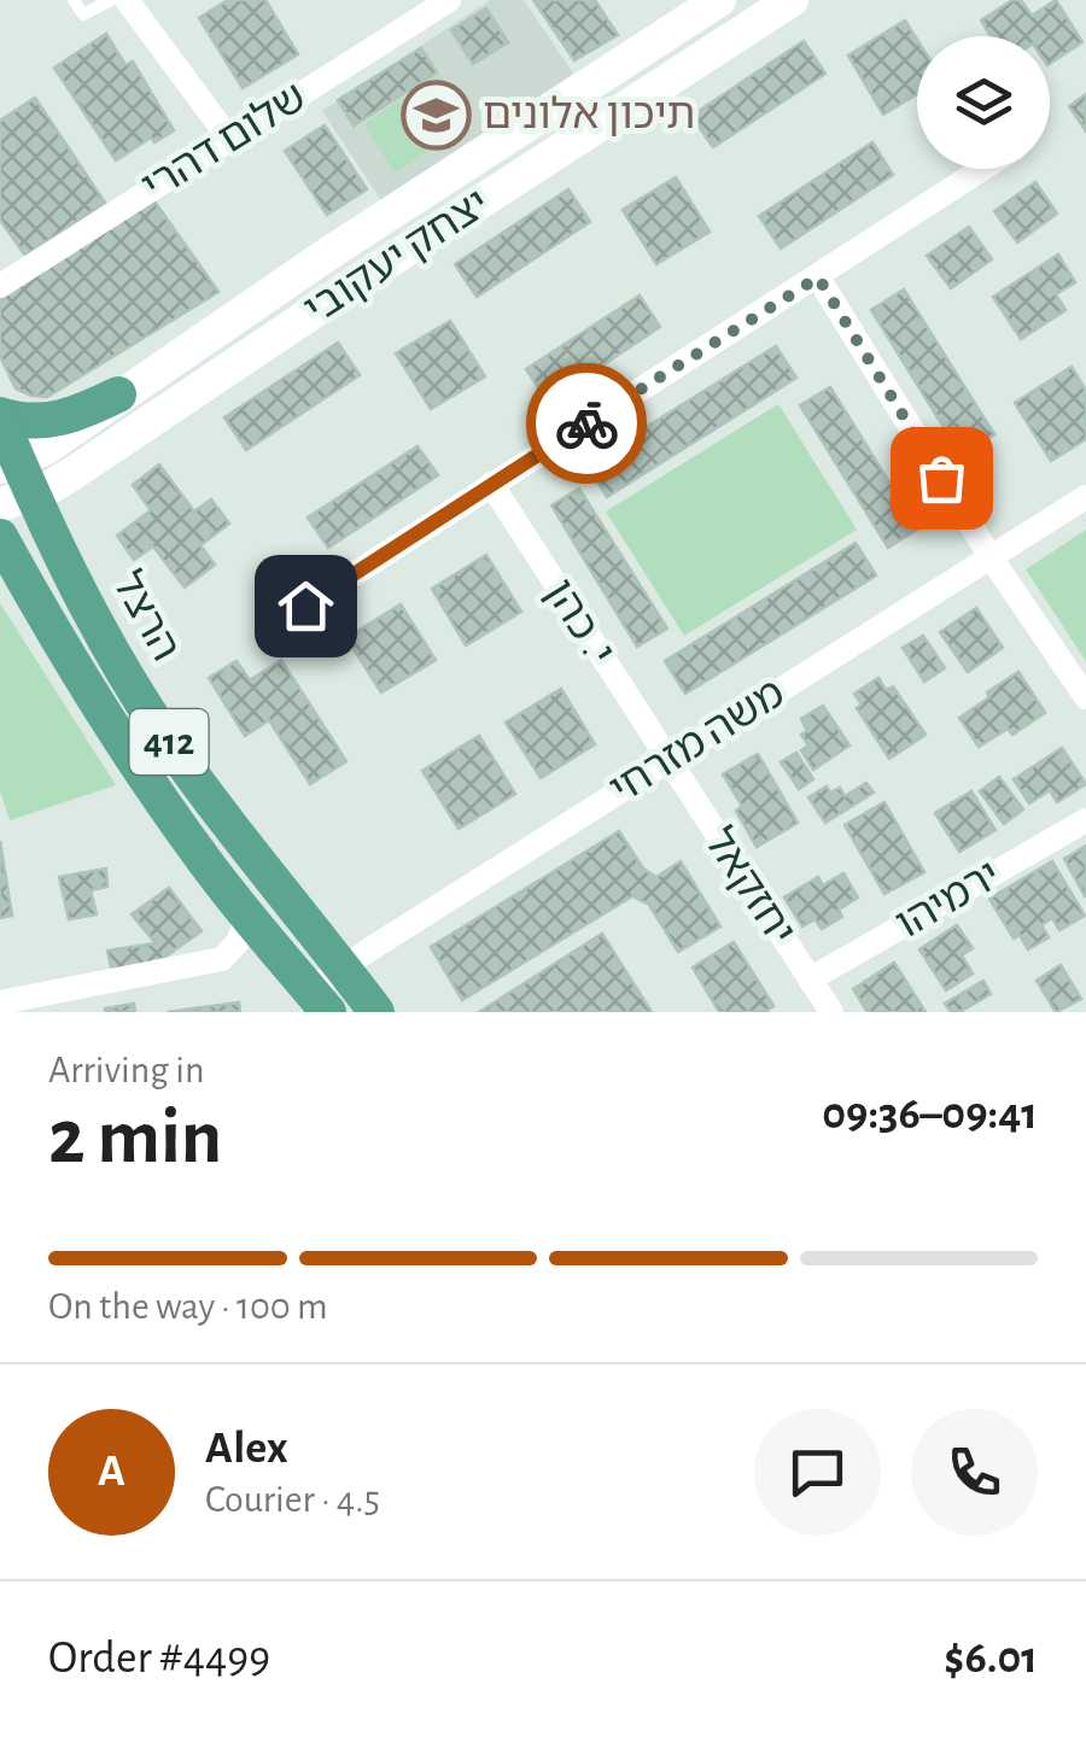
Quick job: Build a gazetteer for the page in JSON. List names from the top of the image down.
{
  "streets": {
    "main road": ["יצחק יעקובי", "הרצל", "412"],
    "street": [
      "שלום דהרי",
      "י. כהן",
      "משה מזרחי",
      "יחזקאל",
      "ירמיהו"
    ]
  },
  "crossings": [
    ["יצחק יעקובי", "הרצל"],
    ["הרצל", "משה מזרחי"],
    ["י. כהן", "משה מזרחי"],
    ["י. כהן", "יחזקאל"],
    ["משה מזרחי", "יחזקאל"],
    ["יחזקאל", "ירמיהו"]
  ],
  "places": {
    "school or university": ["תיכון אלונים"]
  },
  "page": {
    "heading": ["2 min", "Arriving in", "09:36–09:41"],
    "panel": [
      "Alex",
      "Courier · 4.5",
      "Order #4499",
      "$6.01"
    ],
    "bar": "On the way · 100 m",
    "round": "A"
  }
}
